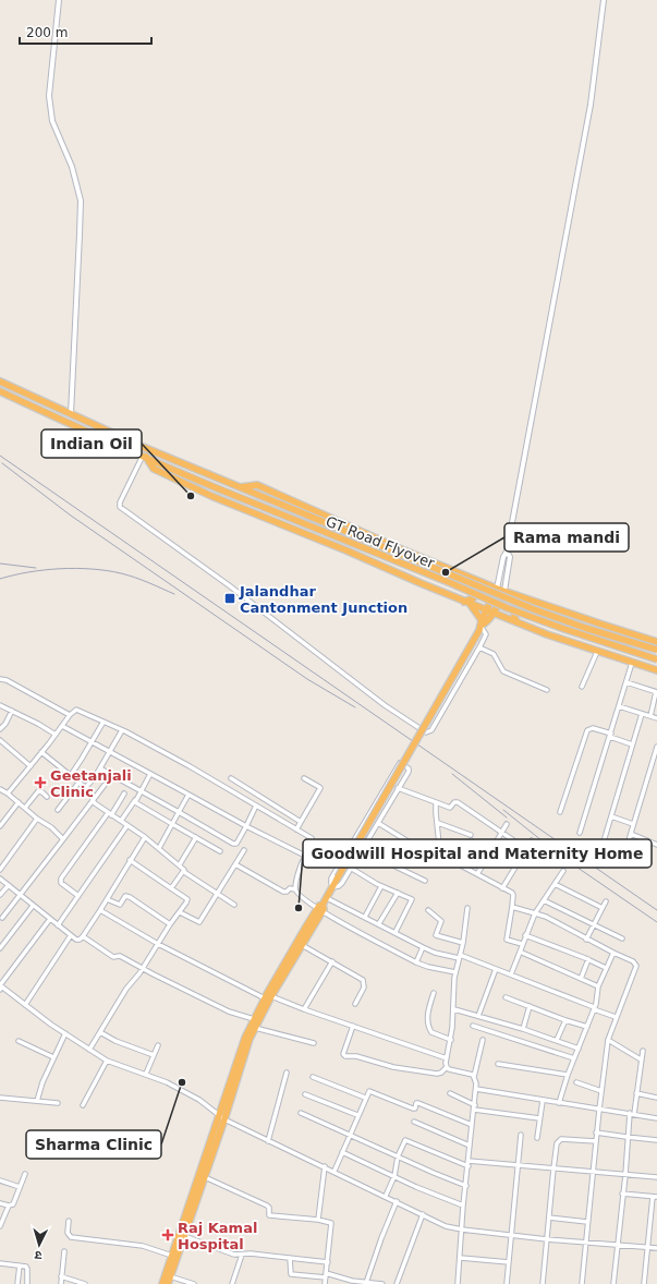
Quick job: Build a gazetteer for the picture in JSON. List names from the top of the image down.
{
  "streets": {
    "highway": ["GT Road Flyover"]
  },
  "places": {
    "other": [
      "Indian Oil",
      "Rama mandi",
      "Goodwill Hospital and Maternity Home",
      "Sharma Clinic"
    ],
    "transit": ["Jalandhar Cantonment Junction"],
    "health": ["Geetanjali Clinic", "Raj Kamal Hospital"]
  },
  "scale_bar": "200 m",
  "north": "bottom"
}
